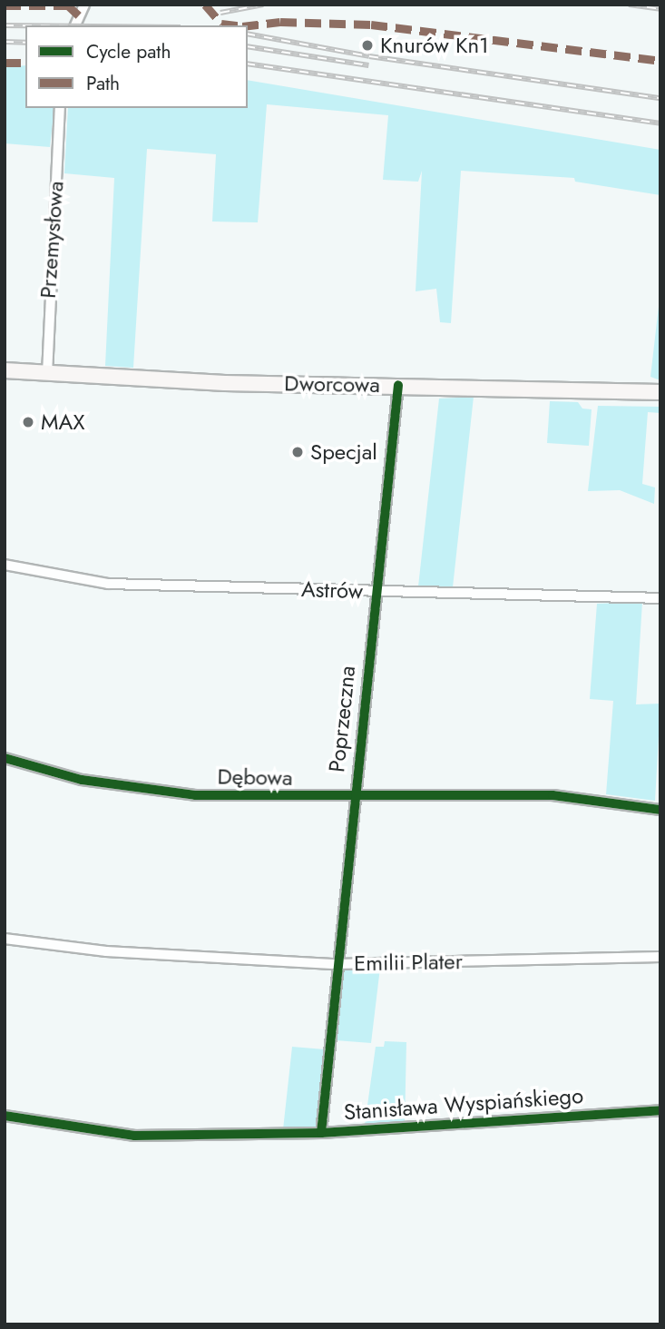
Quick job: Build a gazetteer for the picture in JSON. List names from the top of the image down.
{
  "streets": {
    "main road": ["Dworcowa"],
    "street": [
      "Przemysłowa",
      "Astrów",
      "Poprzeczna",
      "Dębowa",
      "Emilii Plater",
      "Stanisława Wyspiańskiego"
    ]
  },
  "crossings": [
    ["Przemysłowa", "Dworcowa"],
    ["Dworcowa", "Poprzeczna"],
    ["Astrów", "Poprzeczna"],
    ["Poprzeczna", "Dębowa"],
    ["Poprzeczna", "Emilii Plater"],
    ["Poprzeczna", "Stanisława Wyspiańskiego"]
  ],
  "places": ["Knurów Kn1", "MAX", "Specjal"],
  "legend": ["Cycle path", "Path"]
}
